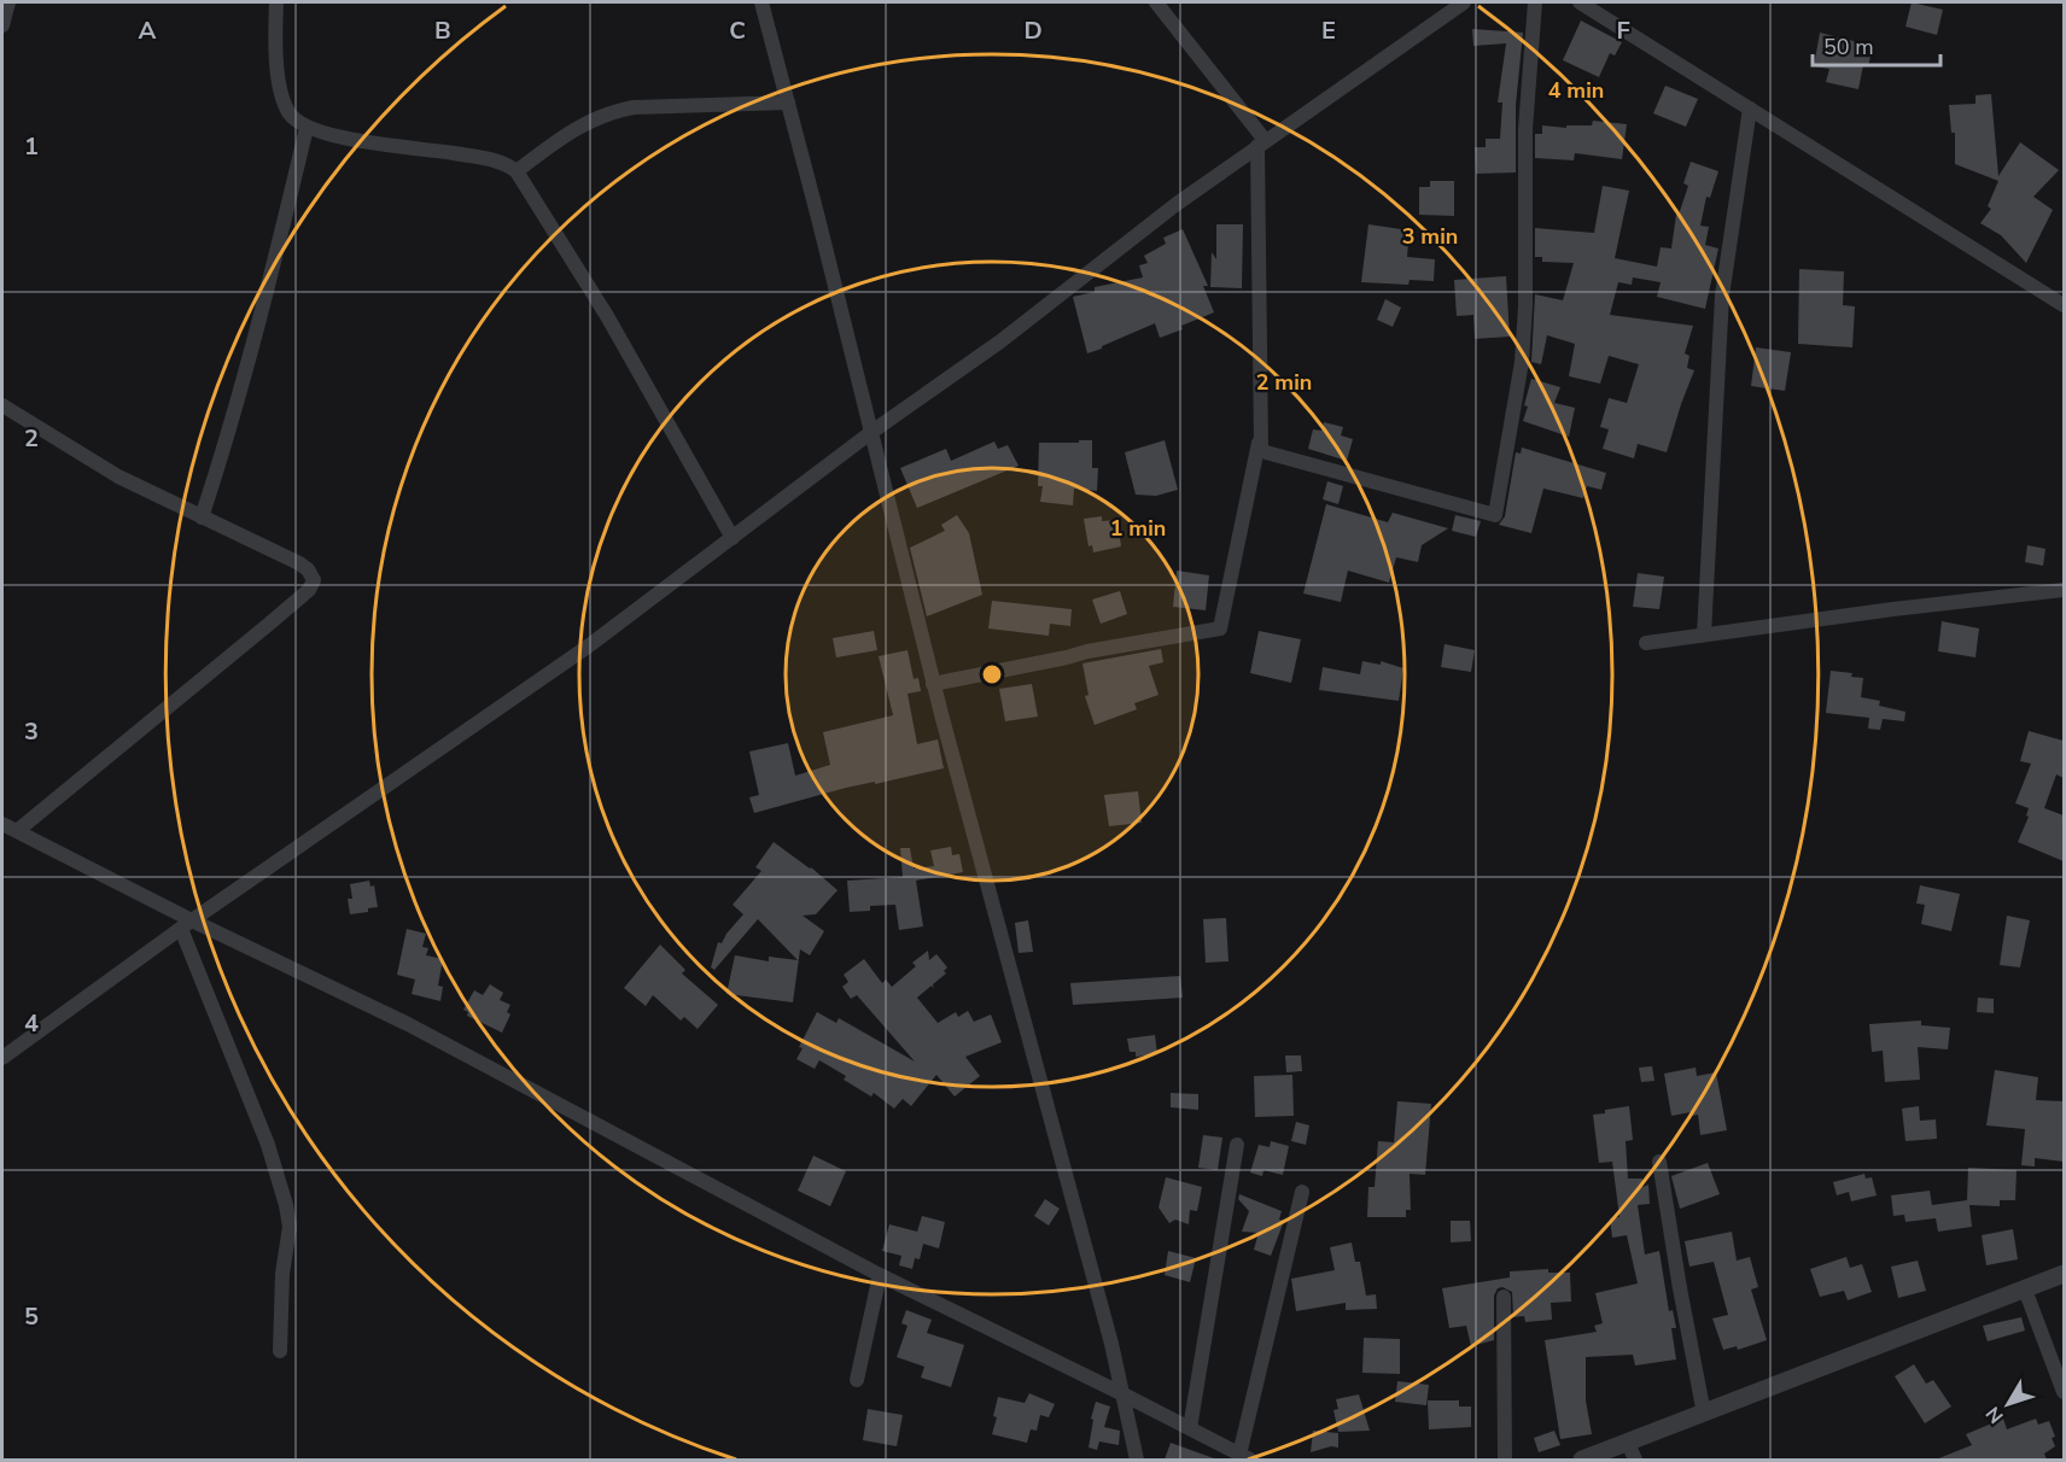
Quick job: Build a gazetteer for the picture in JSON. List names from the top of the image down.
{
  "scale_bar": "50 m",
  "north": "bottom left",
  "grid": {
    "columns": [
      "A",
      "B",
      "C",
      "D",
      "E",
      "F"
    ],
    "rows": [
      "1",
      "2",
      "3",
      "4",
      "5"
    ]
  },
  "rings": [
    "4 min",
    "3 min",
    "2 min",
    "1 min"
  ]
}
